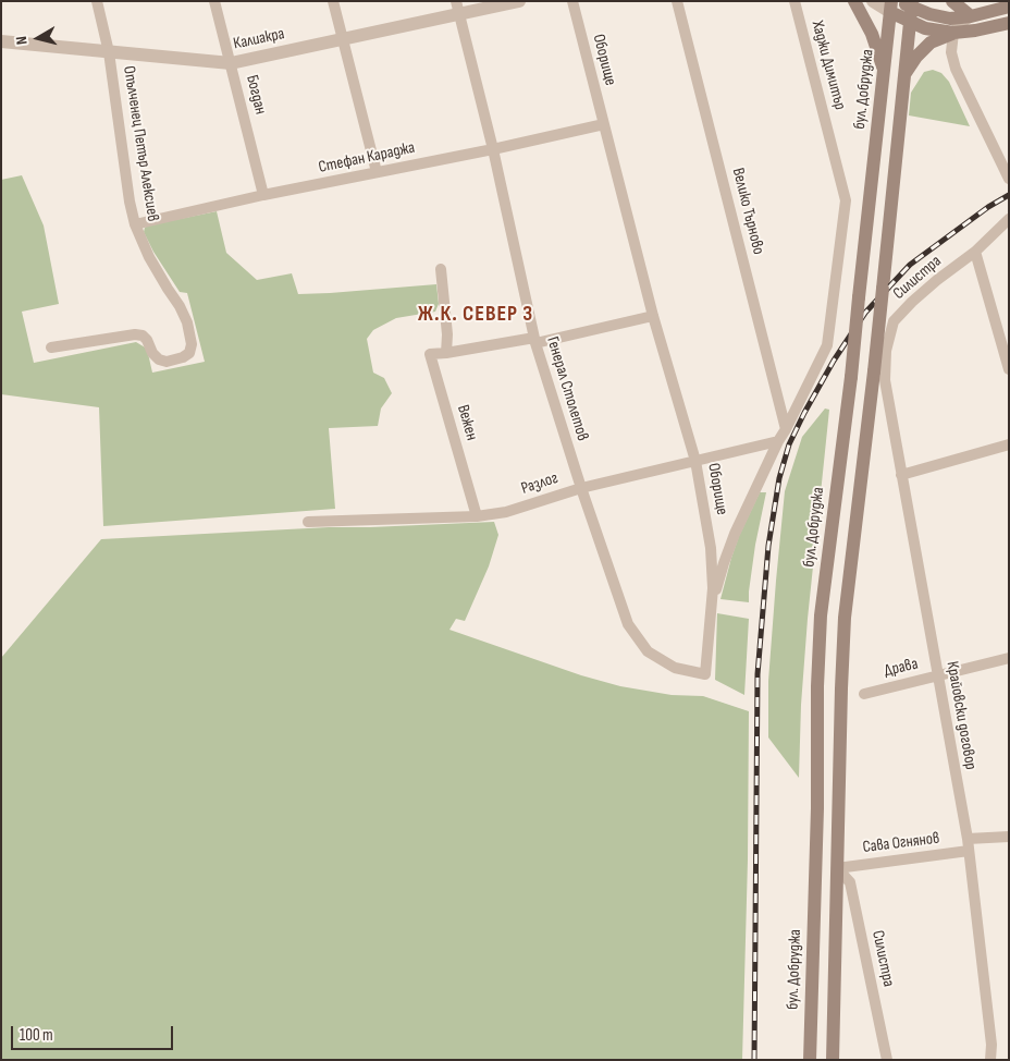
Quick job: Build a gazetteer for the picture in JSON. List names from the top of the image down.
{
  "streets": {
    "main road": ["бул. Добруджа"],
    "street": [
      "Калиакра",
      "Оборище",
      "Хаджи Димитър",
      "Богдан",
      "Опълченец Петър Алексиев",
      "Стефан Караджа",
      "Велико Търново",
      "Силистра",
      "Генерал Столетов",
      "Вежен",
      "Разлог",
      "Драва",
      "Крайовски договор",
      "Сава Огнянов"
    ]
  },
  "crossings": [
    ["Калиакра", "Богдан"],
    ["Калиакра", "Опълченец Петър Алексиев"],
    ["Калиакра", "Генерал Столетов"],
    ["Оборище", "Стефан Караджа"],
    ["Оборище", "Генерал Столетов"],
    ["Оборище", "Разлог"],
    ["Хаджи Димитър", "Велико Търново"],
    ["Богдан", "Стефан Караджа"],
    ["Опълченец Петър Алексиев", "Стефан Караджа"],
    ["Стефан Караджа", "Генерал Столетов"],
    ["Силистра", "Крайовски договор"],
    ["Силистра", "Сава Огнянов"],
    ["Генерал Столетов", "Разлог"],
    ["Вежен", "Разлог"],
    ["Драва", "Крайовски договор"],
    ["Крайовски договор", "Сава Огнянов"]
  ],
  "districts": ["Ж.К. СЕВЕР 3"],
  "scale_bar": "100 m",
  "north": "left"
}
